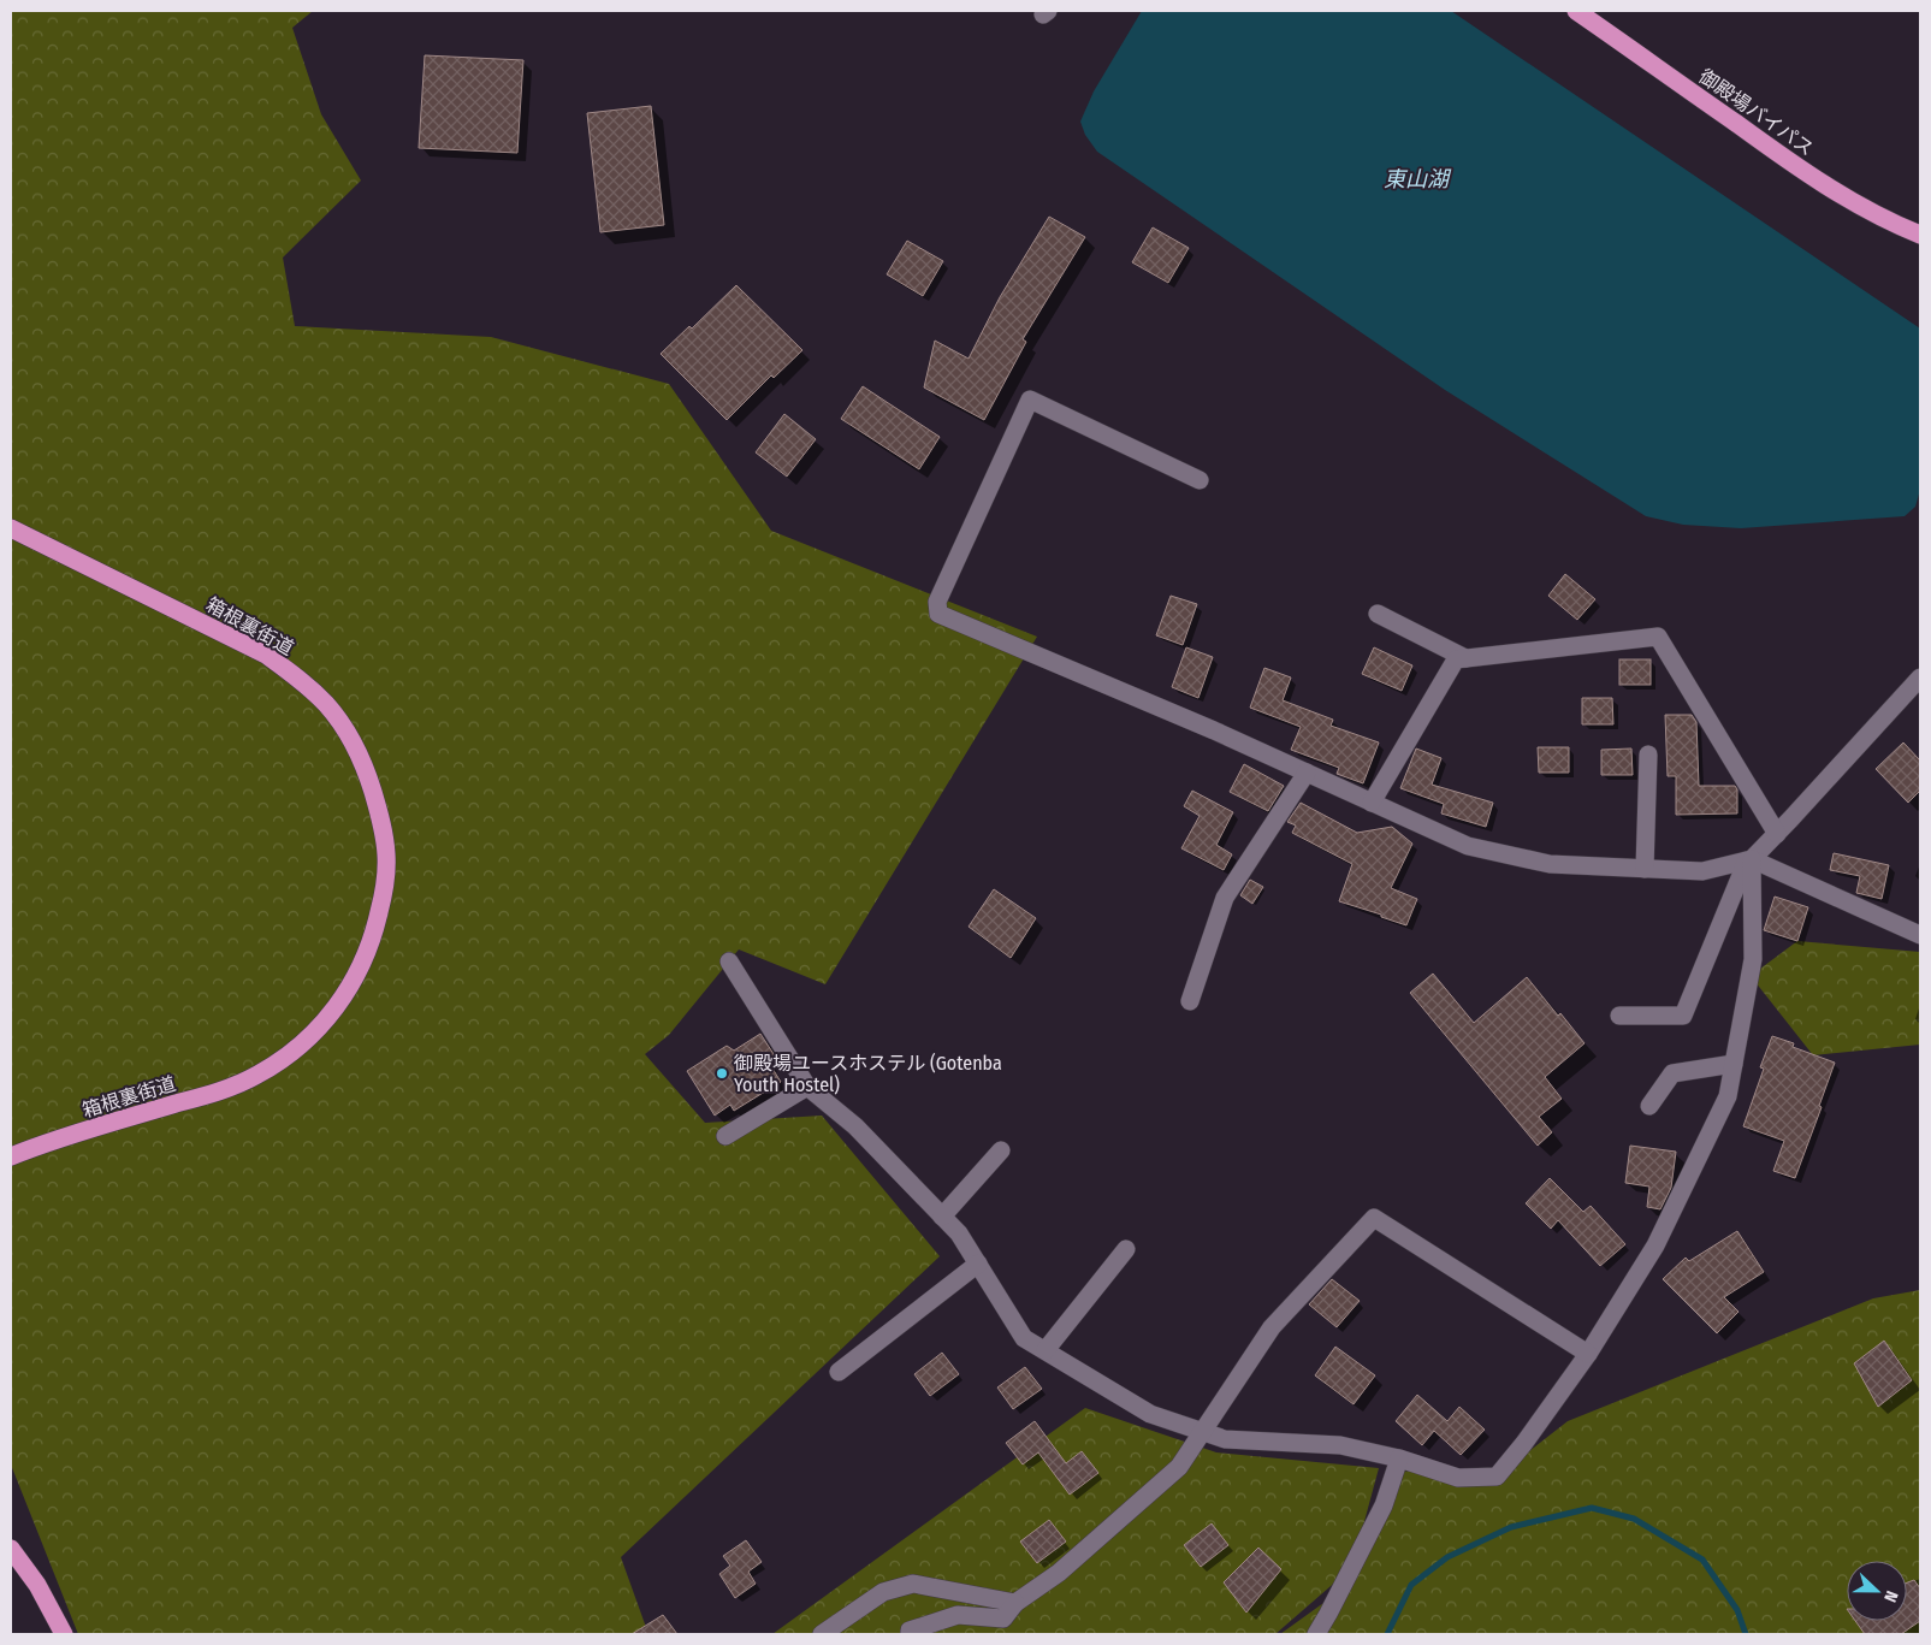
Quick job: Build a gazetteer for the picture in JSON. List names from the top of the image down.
{
  "streets": {
    "highway": ["御殿場バイパス", "箱根裏街道"]
  },
  "water": ["東山湖"],
  "places": ["御殿場ユースホステル (Gotenba Youth Hostel)"],
  "north": "right"
}
